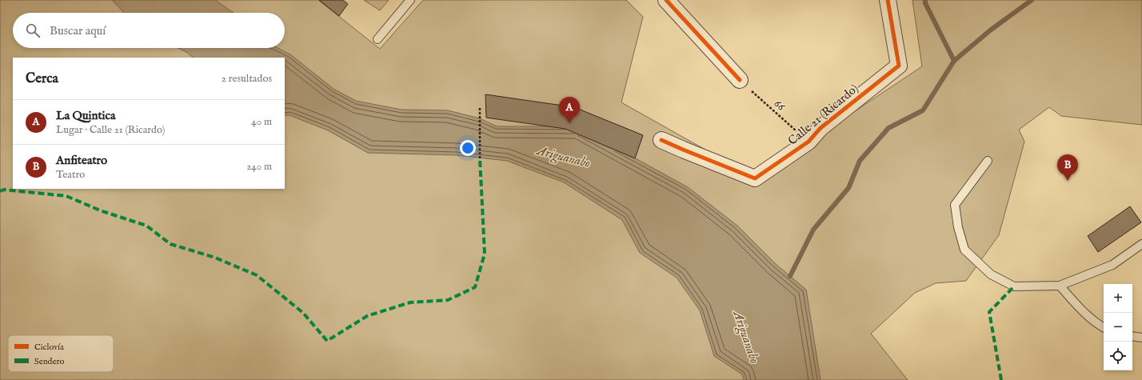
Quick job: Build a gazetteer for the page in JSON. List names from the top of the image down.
{
  "streets": {
    "street": ["Calle 21 (Ricardo)"],
    "path": ["66"]
  },
  "crossings": [
    ["66", "Calle 21 (Ricardo)"]
  ],
  "water": ["Ariguanabo"],
  "legend": ["Ciclovía", "Sendero"],
  "page": {
    "search": "Buscar aquí",
    "heading": ["Cerca", "2 resultados"],
    "pins": ["A", "B"],
    "list": [
      {
        "mark": "A",
        "name": "La Quintica",
        "note": "Lugar · Calle 21 (Ricardo)",
        "value": "40 m"
      },
      {
        "mark": "B",
        "name": "Anfiteatro",
        "note": "Teatro",
        "value": "240 m"
      }
    ],
    "map_buttons": ["+", "−"]
  }
}
